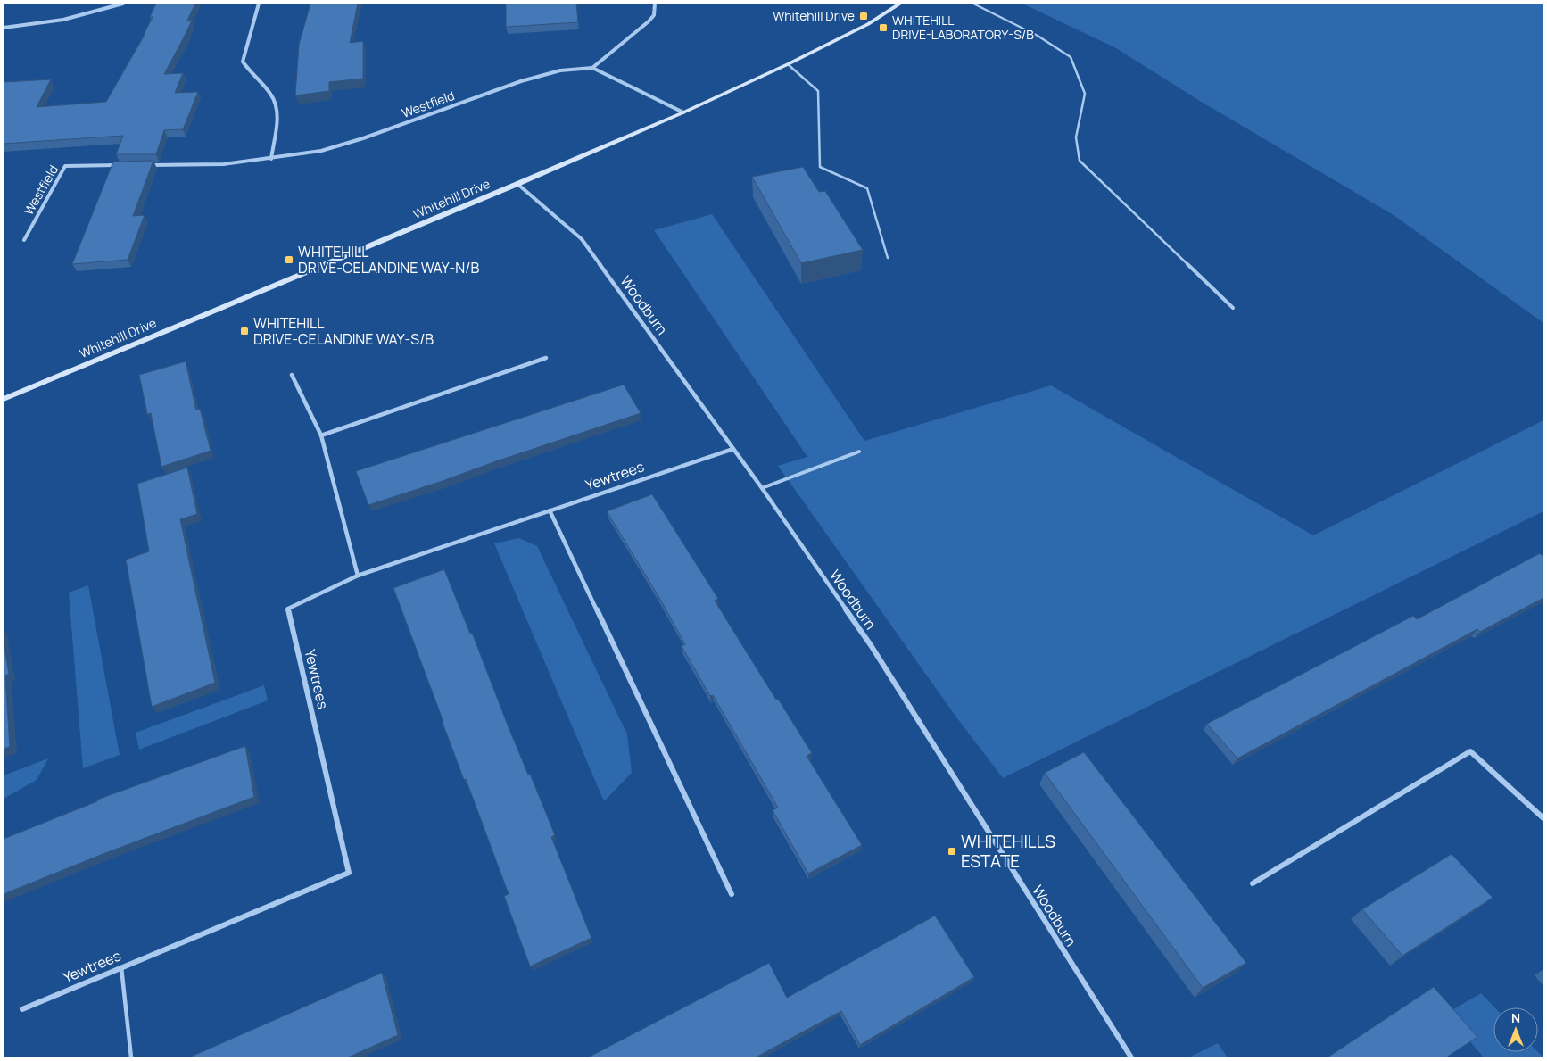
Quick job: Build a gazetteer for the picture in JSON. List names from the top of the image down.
{
  "streets": {
    "street": [
      "Westfield",
      "Whitehill Drive",
      "Woodburn",
      "Yewtrees"
    ]
  },
  "crossings": [
    ["Whitehill Drive", "Woodburn"],
    ["Woodburn", "Yewtrees"]
  ],
  "places": {
    "transit": [
      "Whitehill Drive",
      "WHITEHILL DRIVE-LABORATORY-S/B",
      "WHITEHILL DRIVE-CELANDINE WAY-N/B",
      "WHITEHILL DRIVE-CELANDINE WAY-S/B",
      "WHITEHILLS ESTATE"
    ]
  },
  "north": "top"
}
